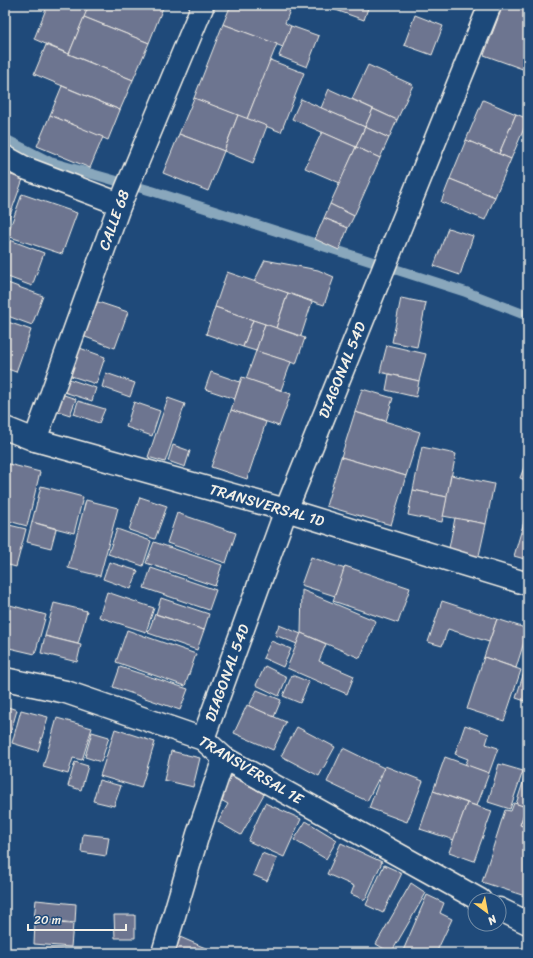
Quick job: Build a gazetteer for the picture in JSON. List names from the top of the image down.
{
  "streets": {
    "street": [
      "CALLE 68",
      "DIAGONAL 54D",
      "TRANSVERSAL 1D",
      "TRANSVERSAL 1E"
    ]
  },
  "crossings": [
    ["CALLE 68", "TRANSVERSAL 1D"],
    ["DIAGONAL 54D", "TRANSVERSAL 1D"],
    ["DIAGONAL 54D", "TRANSVERSAL 1E"]
  ],
  "scale_bar": "20 m",
  "north": "bottom right"
}
